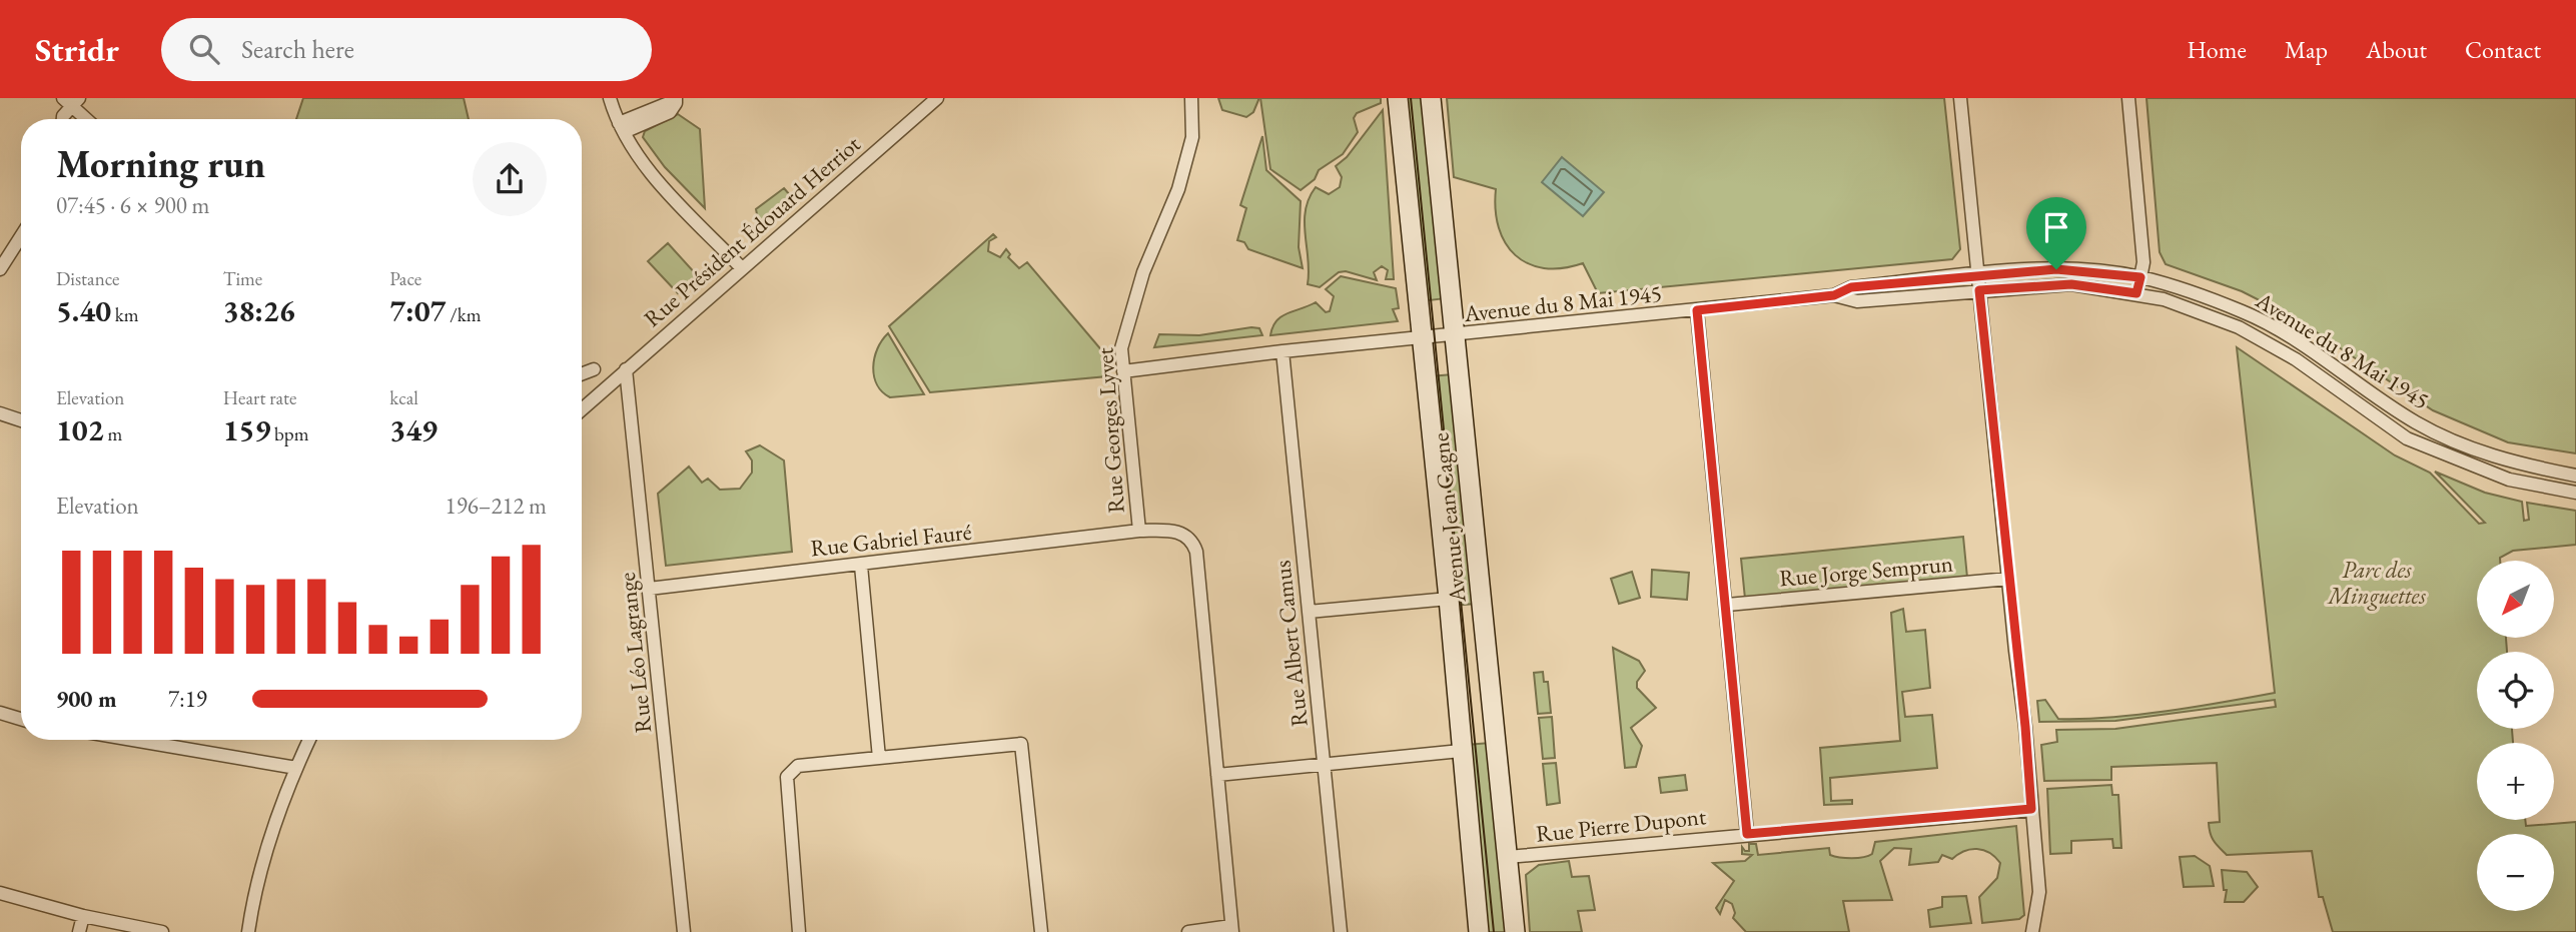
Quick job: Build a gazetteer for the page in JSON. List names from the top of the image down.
{
  "streets": {
    "street": [
      "Rue Président Édouard Herriot",
      "Avenue du 8 Mai 1945",
      "Rue Georges Lyvet",
      "Avenue Jean Cagne",
      "Rue Gabriel Fauré",
      "Rue Jorge Semprun",
      "Rue Albert Camus",
      "Rue Léo Lagrange",
      "Rue Pierre Dupont"
    ]
  },
  "crossings": [
    ["Rue Président Édouard Herriot", "Rue Léo Lagrange"],
    ["Avenue du 8 Mai 1945", "Rue Georges Lyvet"],
    ["Avenue du 8 Mai 1945", "Avenue Jean Cagne"],
    ["Avenue du 8 Mai 1945", "Rue Albert Camus"],
    ["Rue Georges Lyvet", "Rue Gabriel Fauré"],
    ["Avenue Jean Cagne", "Rue Pierre Dupont"],
    ["Rue Gabriel Fauré", "Rue Léo Lagrange"]
  ],
  "parks": ["Parc des Minguettes"],
  "north": "bottom left",
  "page": {
    "header": "Stridr",
    "search": "Search here",
    "nav": [
      "Home",
      "Map",
      "About",
      "Contact"
    ],
    "heading": ["Morning run", "07:45 · 6 × 900 m"],
    "stats": [
      ["Distance", "5.40 km"],
      ["Time", "38:26"],
      ["Pace", "7:07 /km"],
      ["Elevation", "102 m"],
      ["Heart rate", "159 bpm"],
      ["kcal", "349"]
    ],
    "chart": ["Elevation", "196–212 m"],
    "map_buttons": ["+", "−"],
    "list": [
      {
        "name": "900 m",
        "note": "7:19"
      }
    ]
  }
}
